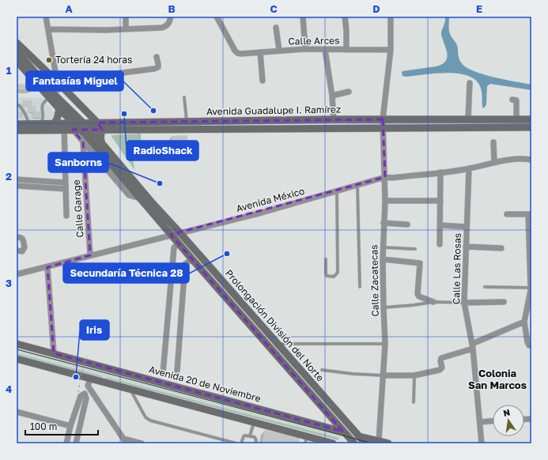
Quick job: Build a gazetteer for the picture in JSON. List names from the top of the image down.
{
  "streets": {
    "main road": ["Avenida Guadalupe I. Ramírez", "Prolongación División del Norte", "Avenida 20 de Noviembre"],
    "street": [
      "Calle Arces",
      "Avenida México",
      "Calle Garage",
      "Calle Las Rosas",
      "Calle Zacatecas"
    ]
  },
  "crossings": [
    ["Calle Arces", "Calle Zacatecas"],
    ["Avenida Guadalupe I. Ramírez", "Calle Zacatecas"],
    ["Avenida Guadalupe I. Ramírez", "Prolongación División del Norte"],
    ["Avenida México", "Calle Garage"],
    ["Avenida México", "Calle Las Rosas"],
    ["Avenida México", "Calle Zacatecas"],
    ["Avenida México", "Prolongación División del Norte"],
    ["Calle Zacatecas", "Avenida 20 de Noviembre"],
    ["Prolongación División del Norte", "Avenida 20 de Noviembre"]
  ],
  "districts": ["Colonia San Marcos"],
  "places": [
    "Tortería 24 horas",
    "Fantasías Miguel",
    "RadioShack",
    "Sanborns",
    "Secundaría Técnica 28",
    "Iris"
  ],
  "scale_bar": "100 m",
  "north": "top",
  "grid": {
    "columns": [
      "A",
      "B",
      "C",
      "D",
      "E"
    ],
    "rows": [
      "1",
      "2",
      "3",
      "4"
    ]
  }
}
